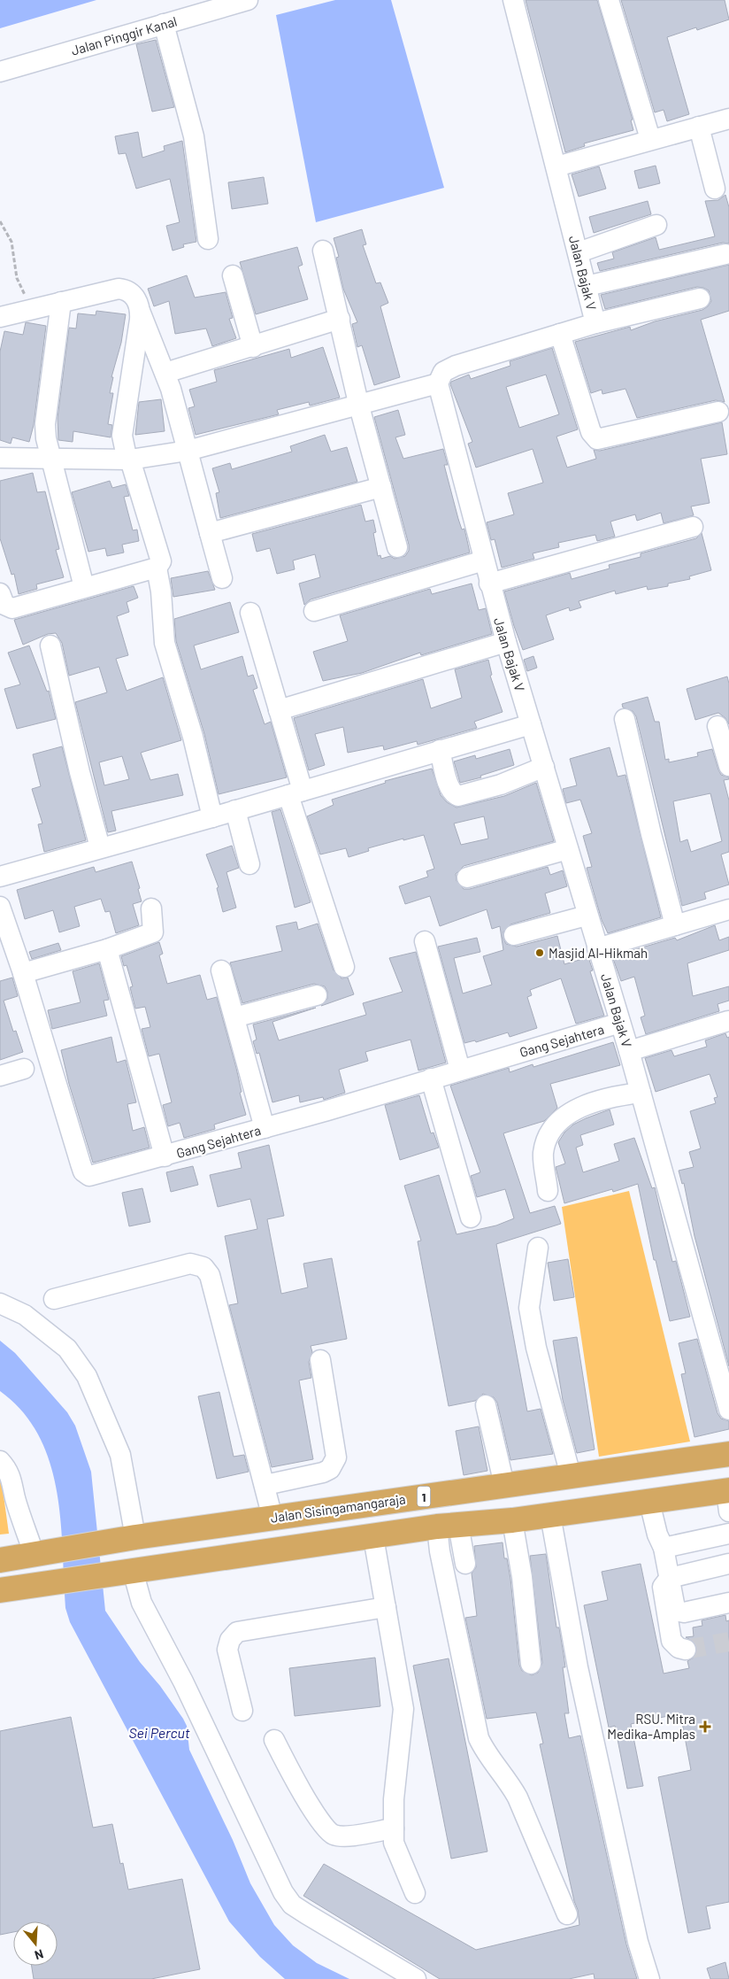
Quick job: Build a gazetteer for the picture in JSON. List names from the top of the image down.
{
  "streets": {
    "highway": ["1", "Jalan Sisingamangaraja"],
    "street": ["Jalan Pinggir Kanal", "Jalan Bajak V", "Gang Sejahtera"]
  },
  "crossings": [
    ["Jalan Bajak V", "Gang Sejahtera"]
  ],
  "water": ["Sei Percut"],
  "places": {
    "other": ["Masjid Al-Hikmah"],
    "health": ["RSU. Mitra Medika-Amplas"]
  },
  "north": "bottom"
}
